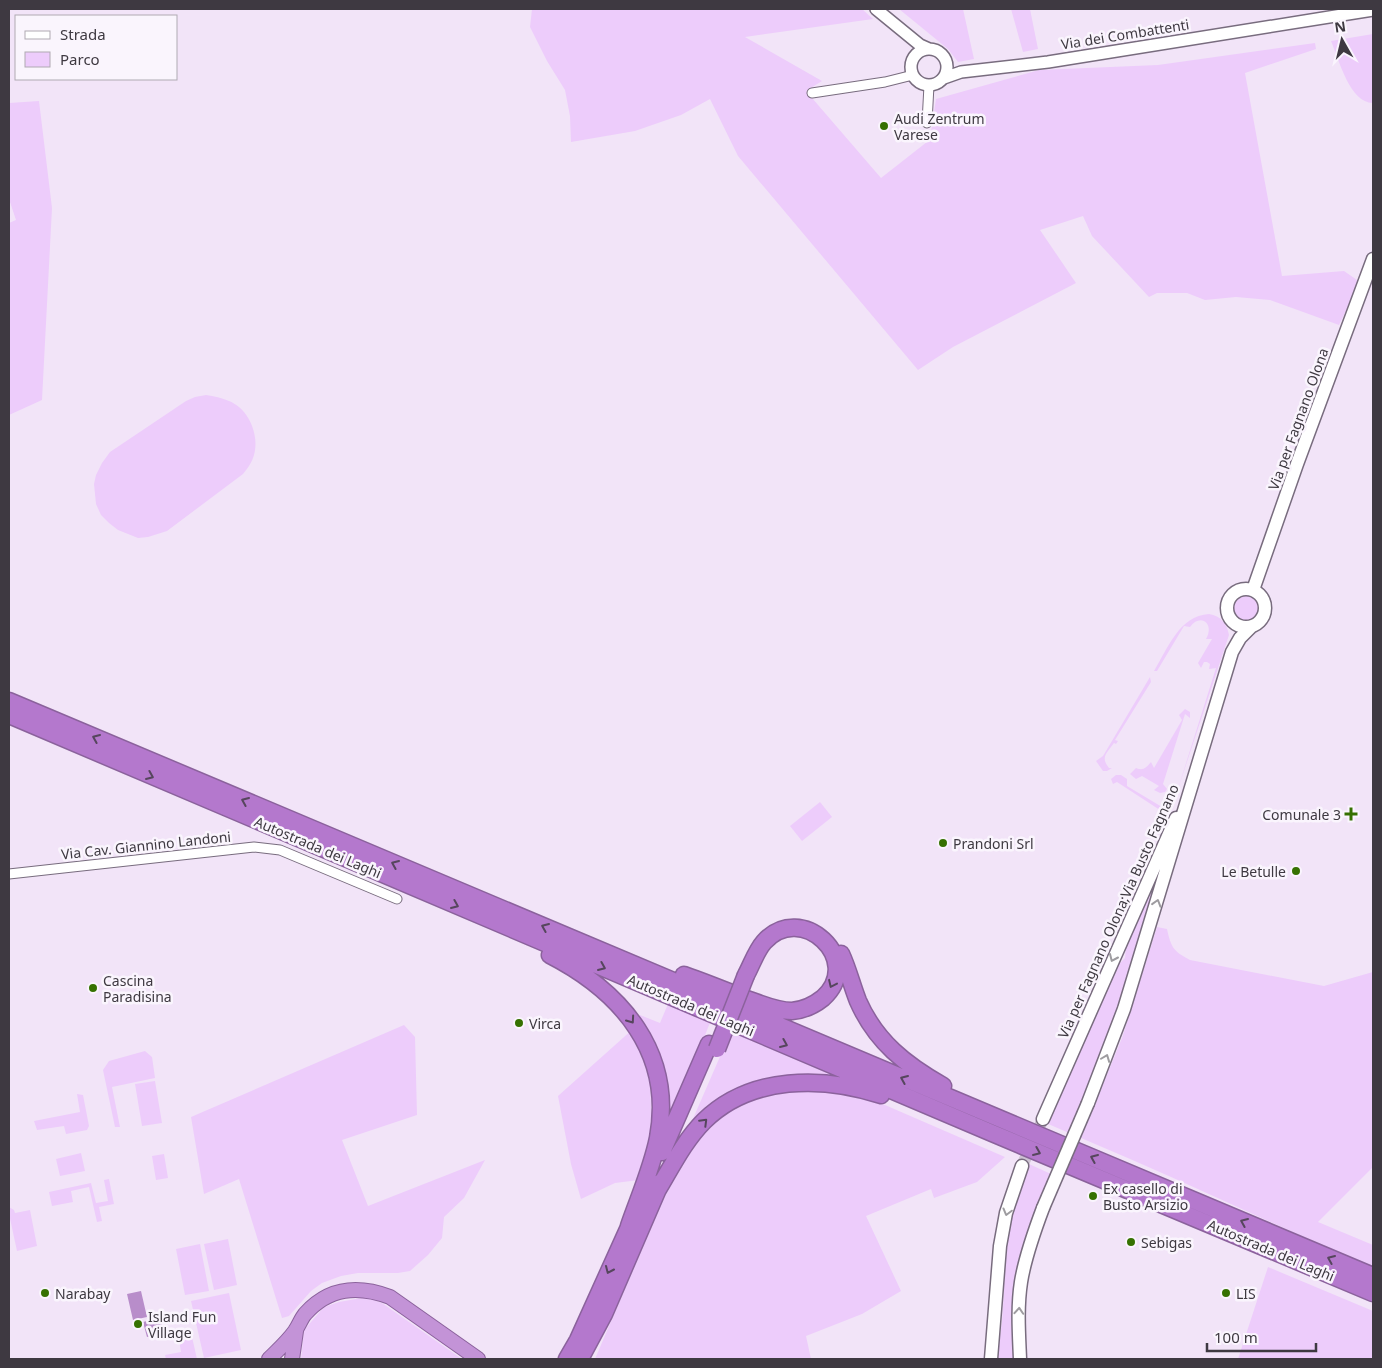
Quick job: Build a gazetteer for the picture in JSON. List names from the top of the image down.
{
  "streets": {
    "highway": ["Autostrada dei Laghi"],
    "main road": ["Via per Fagnano Olona", "Via per Fagnano Olona;Via Busto Fagnano"],
    "street": ["Via dei Combattenti", "Via Cav. Giannino Landoni"]
  },
  "places": {
    "other": [
      "Audi Zentrum Varese",
      "Prandoni Srl",
      "Le Betulle",
      "Cascina Paradisina",
      "Virca",
      "Ex casello di Busto Arsizio",
      "Sebigas",
      "Narabay",
      "LIS",
      "Island Fun Village"
    ],
    "health": ["Comunale 3"]
  },
  "legend": ["Strada", "Parco"],
  "scale_bar": "100 m",
  "north": "top"
}
